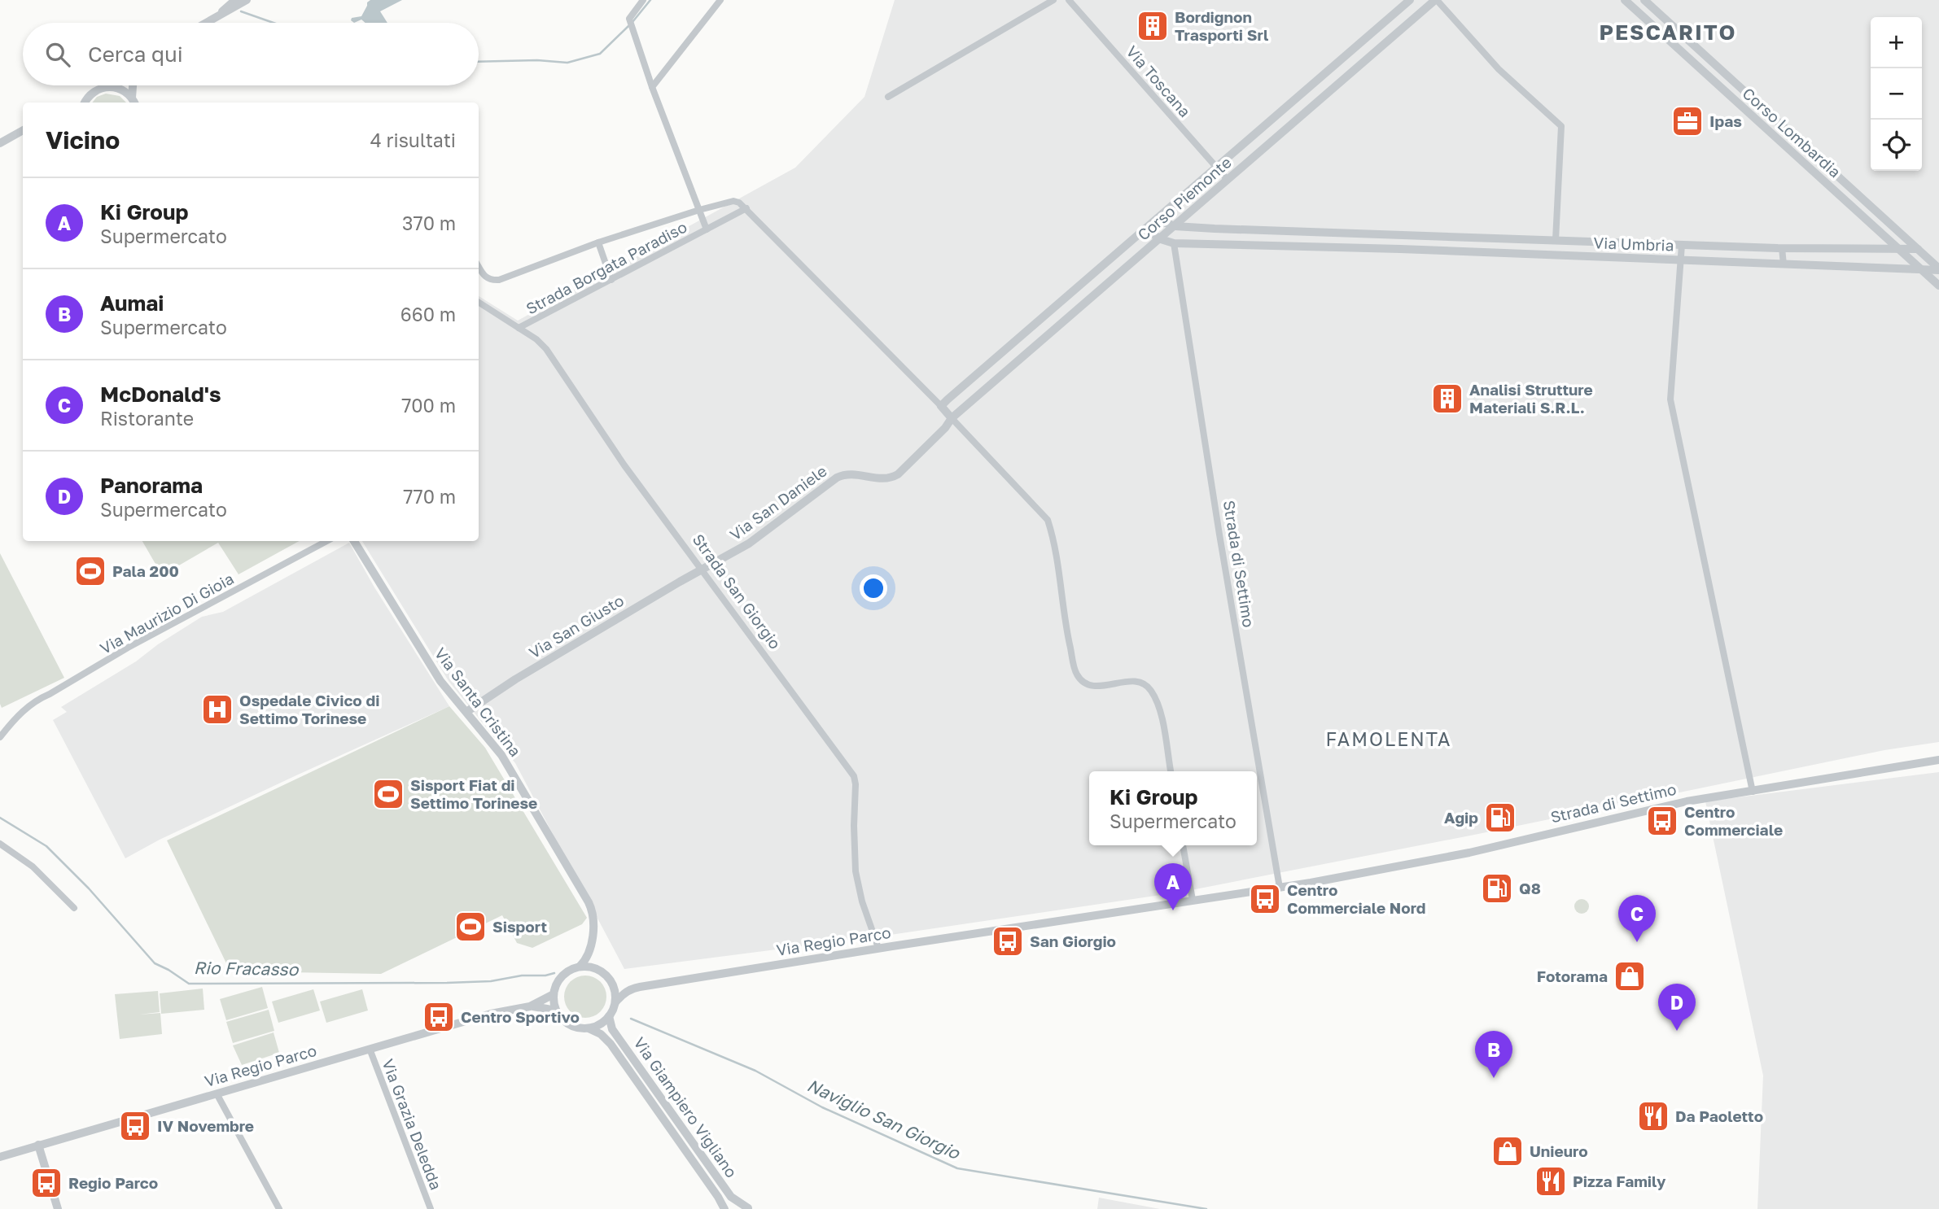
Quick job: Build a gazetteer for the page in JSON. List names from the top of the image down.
{
  "streets": {
    "street": [
      "Via Toscana",
      "Corso Lombardia",
      "Corso Piemonte",
      "Via Umbria",
      "Strada Borgata Paradiso",
      "Via San Daniele",
      "Strada di Settimo",
      "Strada San Giorgio",
      "Via Maurizio Di Gioia",
      "Via San Giusto",
      "Via Santa Cristina",
      "Via Regio Parco",
      "Via Giampiero Vigliano",
      "Via Grazia Deledda"
    ]
  },
  "crossings": [
    ["Via Toscana", "Corso Piemonte"],
    ["Corso Lombardia", "Via Umbria"],
    ["Corso Piemonte", "Via Umbria"],
    ["Corso Piemonte", "Via San Daniele"],
    ["Via Umbria", "Strada di Settimo"],
    ["Strada Borgata Paradiso", "Strada San Giorgio"],
    ["Via San Daniele", "Strada San Giorgio"],
    ["Via San Daniele", "Via San Giusto"],
    ["Strada di Settimo", "Via Regio Parco"],
    ["Strada San Giorgio", "Via San Giusto"],
    ["Strada San Giorgio", "Via Regio Parco"],
    ["Via San Giusto", "Via Santa Cristina"],
    ["Via Santa Cristina", "Via Regio Parco"],
    ["Via Santa Cristina", "Via Giampiero Vigliano"],
    ["Via Regio Parco", "Via Giampiero Vigliano"],
    ["Via Regio Parco", "Via Grazia Deledda"]
  ],
  "districts": ["PESCARITO", "FAMOLENTA"],
  "water": ["Rio Fracasso", "Naviglio San Giorgio"],
  "places": {
    "building": ["Bordignon Trasporti Srl", "Analisi Strutture Materiali S.R.L."],
    "office": ["Ipas"],
    "sports": ["Pala 200", "Sisport Fiat di Settimo Torinese", "Sisport"],
    "hospital": ["Ospedale Civico di Settimo Torinese"],
    "fuel station": ["Agip", "Q8"],
    "bus stop": [
      "Centro Commerciale",
      "Centro Commerciale Nord",
      "San Giorgio",
      "Centro Sportivo",
      "IV Novembre",
      "Regio Parco"
    ],
    "shop": ["Fotorama", "Unieuro"],
    "restaurant": ["Da Paoletto", "Pizza Family"]
  },
  "page": {
    "map_buttons": ["+", "−"],
    "search": "Cerca qui",
    "heading": ["Vicino", "4 risultati"],
    "list": [
      {
        "mark": "A",
        "name": "Ki Group",
        "note": "Supermercato",
        "value": "370 m"
      },
      {
        "mark": "B",
        "name": "Aumai",
        "note": "Supermercato",
        "value": "660 m"
      },
      {
        "mark": "C",
        "name": "McDonald's",
        "note": "Ristorante",
        "value": "700 m"
      },
      {
        "mark": "D",
        "name": "Panorama",
        "note": "Supermercato",
        "value": "770 m"
      }
    ],
    "popup": ["Ki Group", "Supermercato"],
    "pins": [
      "A",
      "C",
      "D",
      "B"
    ]
  }
}
